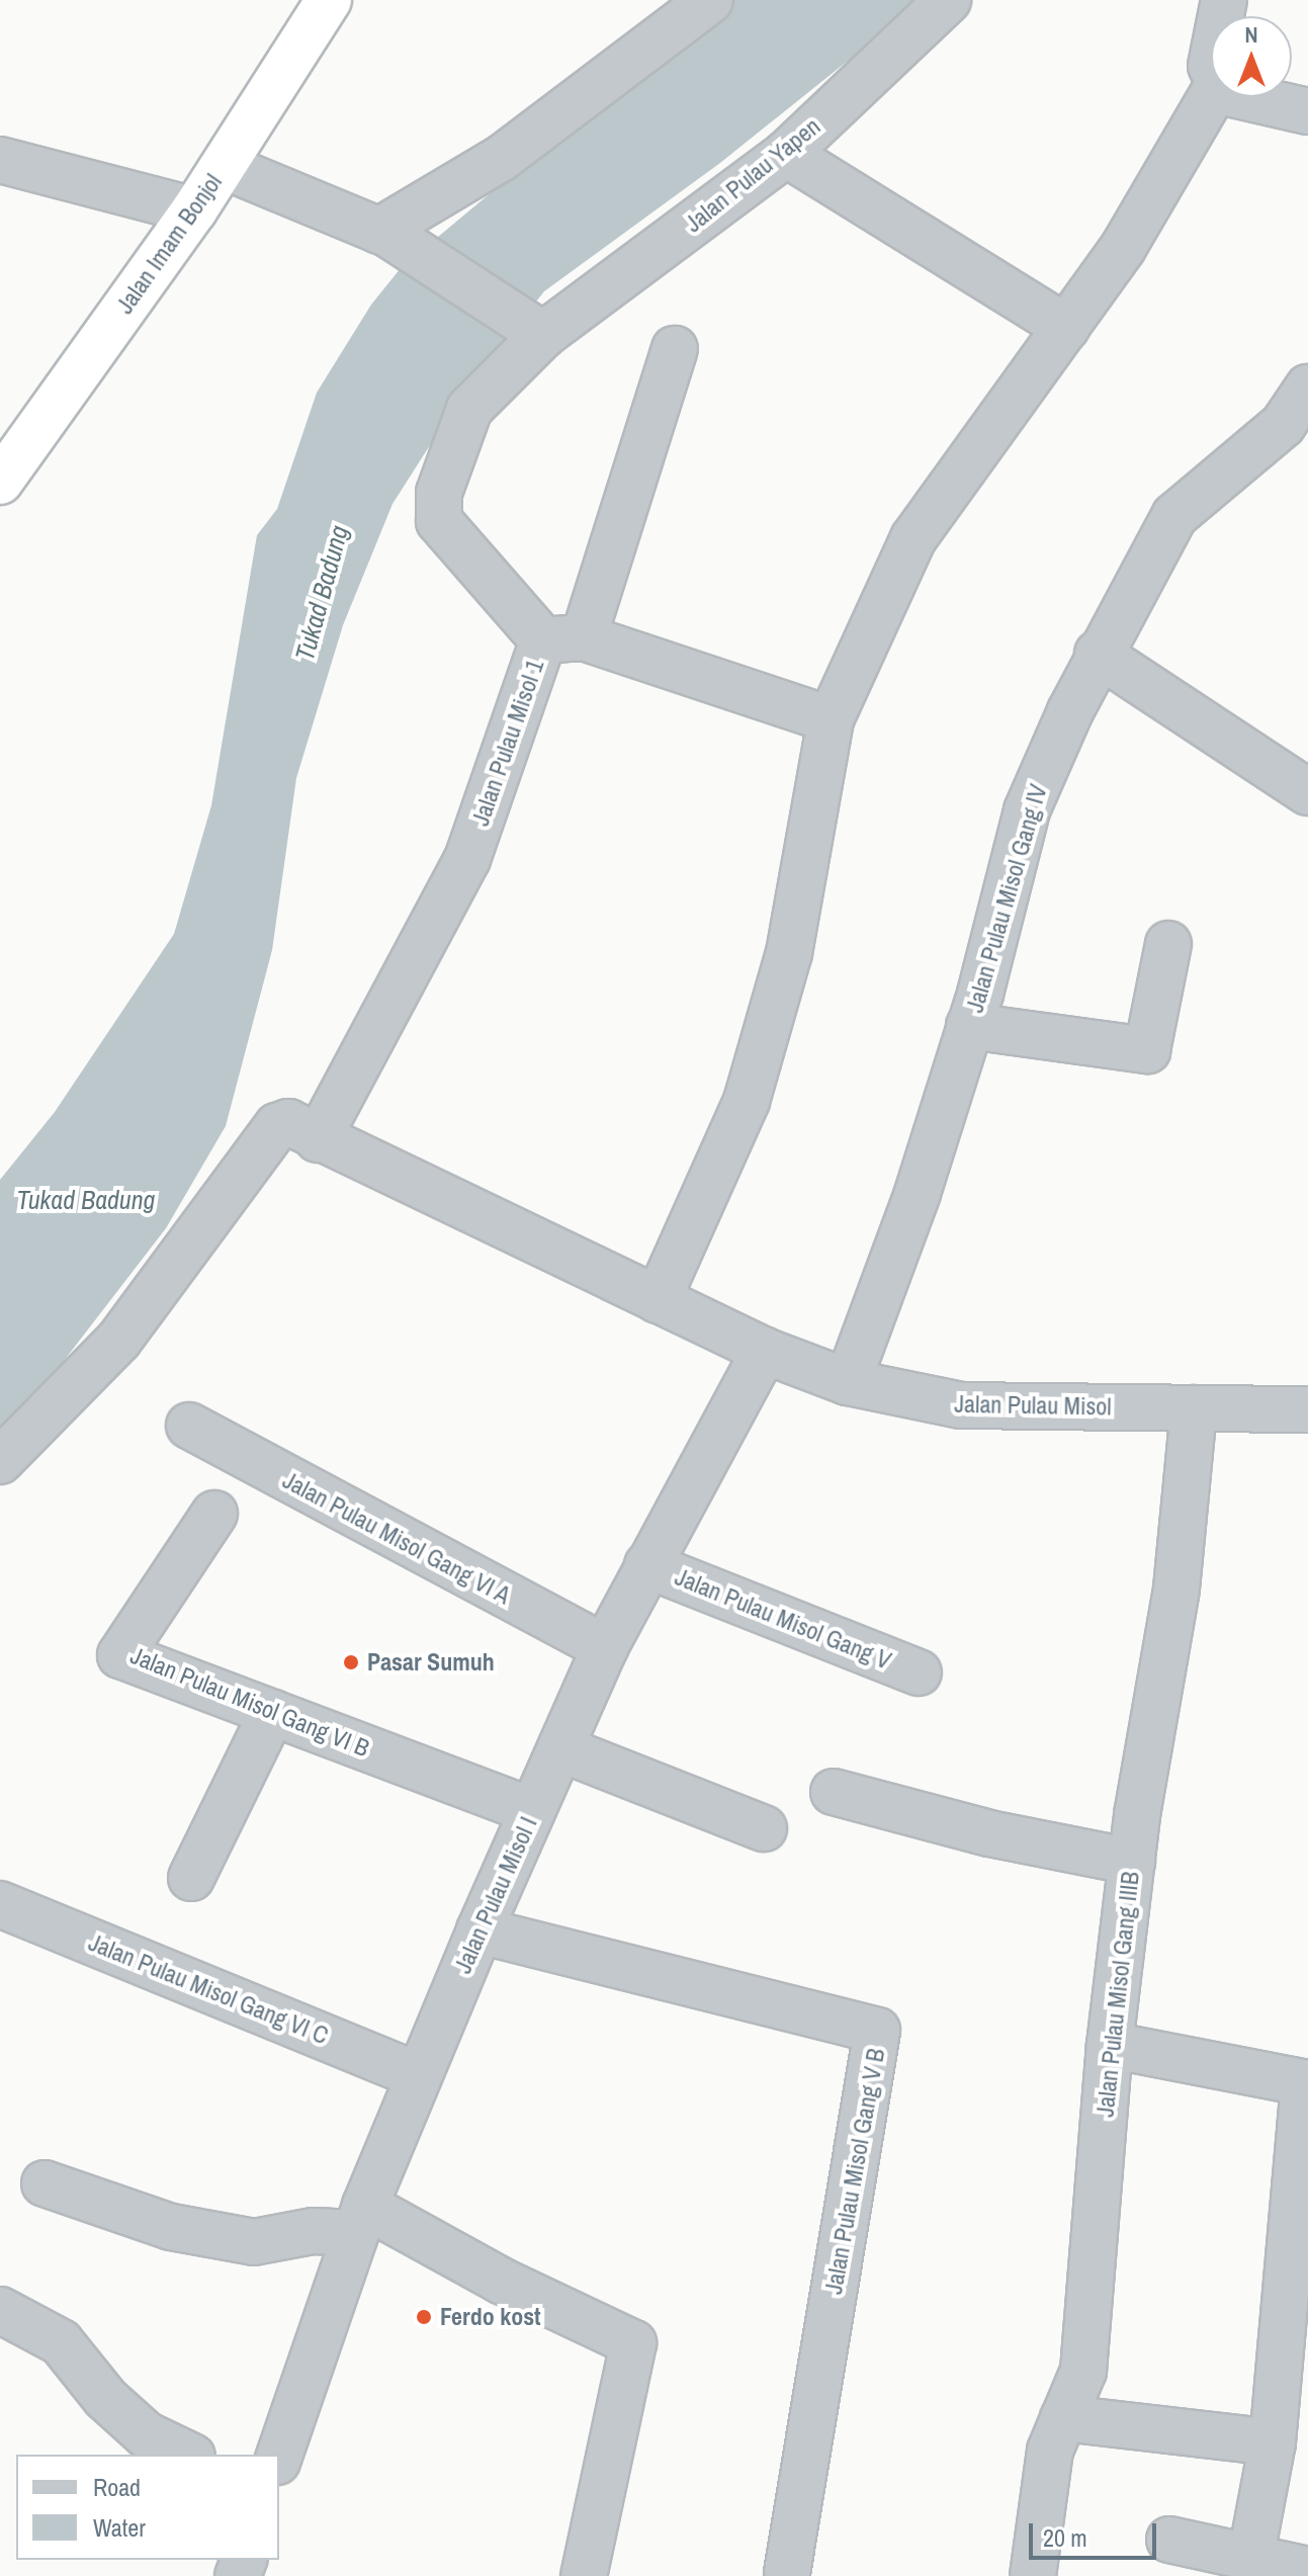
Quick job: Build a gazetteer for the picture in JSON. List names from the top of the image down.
{
  "streets": {
    "highway": ["Jalan Imam Bonjol"],
    "street": [
      "Jalan Pulau Yapen",
      "Jalan Pulau Misol 1",
      "Jalan Pulau Misol Gang IV",
      "Jalan Pulau Misol",
      "Jalan Pulau Misol Gang VI A",
      "Jalan Pulau Misol Gang V",
      "Jalan Pulau Misol Gang VI B",
      "Jalan Pulau Misol I",
      "Jalan Pulau Misol Gang VI C",
      "Jalan Pulau Misol Gang IIIB",
      "Jalan Pulau Misol Gang V B"
    ]
  },
  "crossings": [
    ["Jalan Pulau Yapen", "Jalan Pulau Misol 1"],
    ["Jalan Pulau Misol Gang IV", "Jalan Pulau Misol"],
    ["Jalan Pulau Misol", "Jalan Pulau Misol I"],
    ["Jalan Pulau Misol", "Jalan Pulau Misol Gang IIIB"],
    ["Jalan Pulau Misol Gang VI A", "Jalan Pulau Misol I"],
    ["Jalan Pulau Misol Gang V", "Jalan Pulau Misol I"],
    ["Jalan Pulau Misol Gang VI B", "Jalan Pulau Misol I"],
    ["Jalan Pulau Misol I", "Jalan Pulau Misol Gang VI C"],
    ["Jalan Pulau Misol I", "Jalan Pulau Misol Gang V B"]
  ],
  "water": ["Tukad Badung"],
  "places": ["Pasar Sumuh", "Ferdo kost"],
  "legend": ["Road", "Water"],
  "scale_bar": "20 m",
  "north": "top"
}
